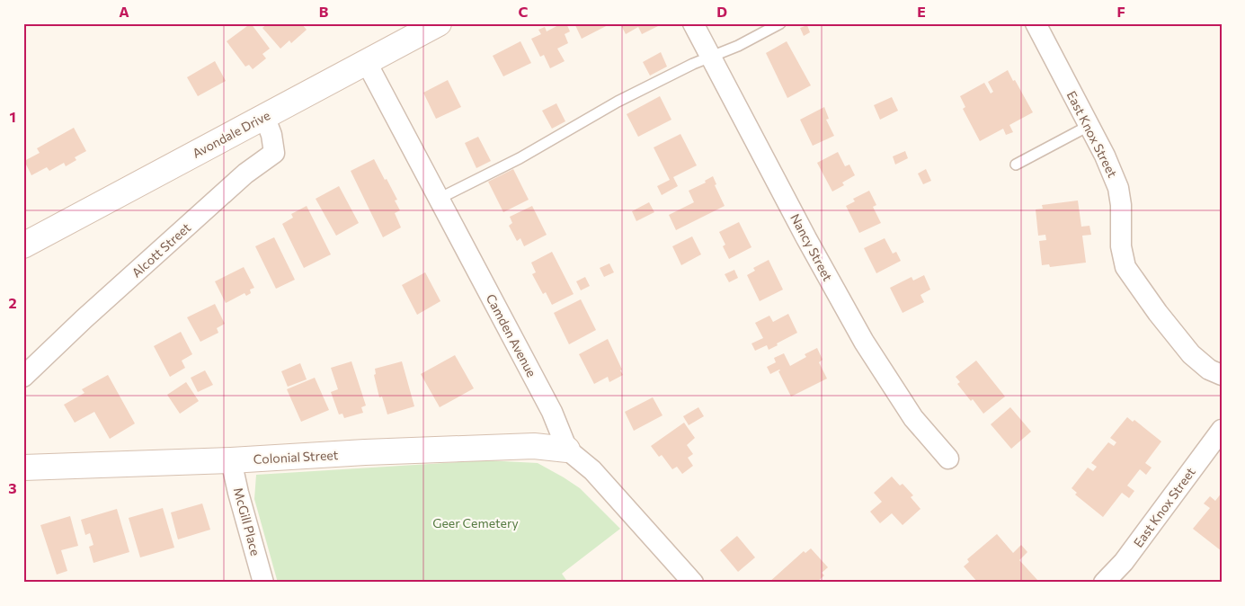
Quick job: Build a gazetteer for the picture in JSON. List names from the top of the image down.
{
  "streets": {
    "street": [
      "Avondale Drive",
      "East Knox Street",
      "Nancy Street",
      "Alcott Street",
      "Camden Avenue",
      "Colonial Street",
      "McGill Place"
    ]
  },
  "crossings": [
    ["Avondale Drive", "Alcott Street"],
    ["Avondale Drive", "Camden Avenue"],
    ["Camden Avenue", "Colonial Street"],
    ["Colonial Street", "McGill Place"]
  ],
  "parks": ["Geer Cemetery"],
  "grid": {
    "columns": [
      "A",
      "B",
      "C",
      "D",
      "E",
      "F"
    ],
    "rows": ["1", "2", "3"]
  }
}
